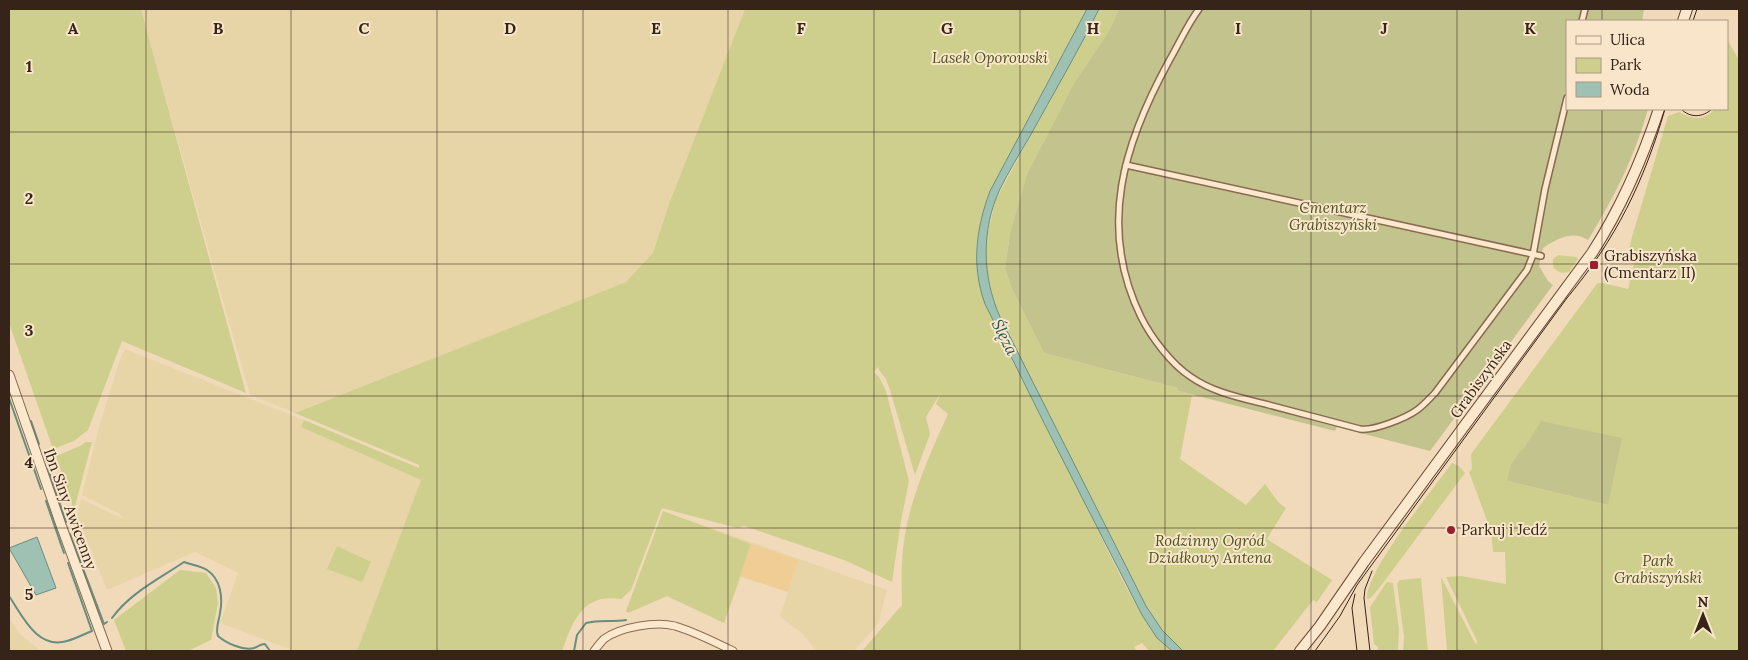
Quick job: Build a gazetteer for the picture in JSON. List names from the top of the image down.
{
  "streets": {
    "main road": ["Grabiszyńska"],
    "street": ["Ibn Siny Awicenny"]
  },
  "water": ["Ślęza"],
  "parks": [
    "Lasek Oporowski",
    "Cmentarz Grabiszyński",
    "Rodzinny Ogród Działkowy Antena",
    "Park Grabiszyński"
  ],
  "places": {
    "transit": ["Grabiszyńska (Cmentarz II)"],
    "other": ["Parkuj i Jedź"]
  },
  "legend": ["Ulica", "Park", "Woda"],
  "north": "top",
  "grid": {
    "columns": [
      "A",
      "B",
      "C",
      "D",
      "E",
      "F",
      "G",
      "H",
      "I",
      "J",
      "K"
    ],
    "rows": [
      "1",
      "2",
      "3",
      "4",
      "5"
    ]
  }
}
